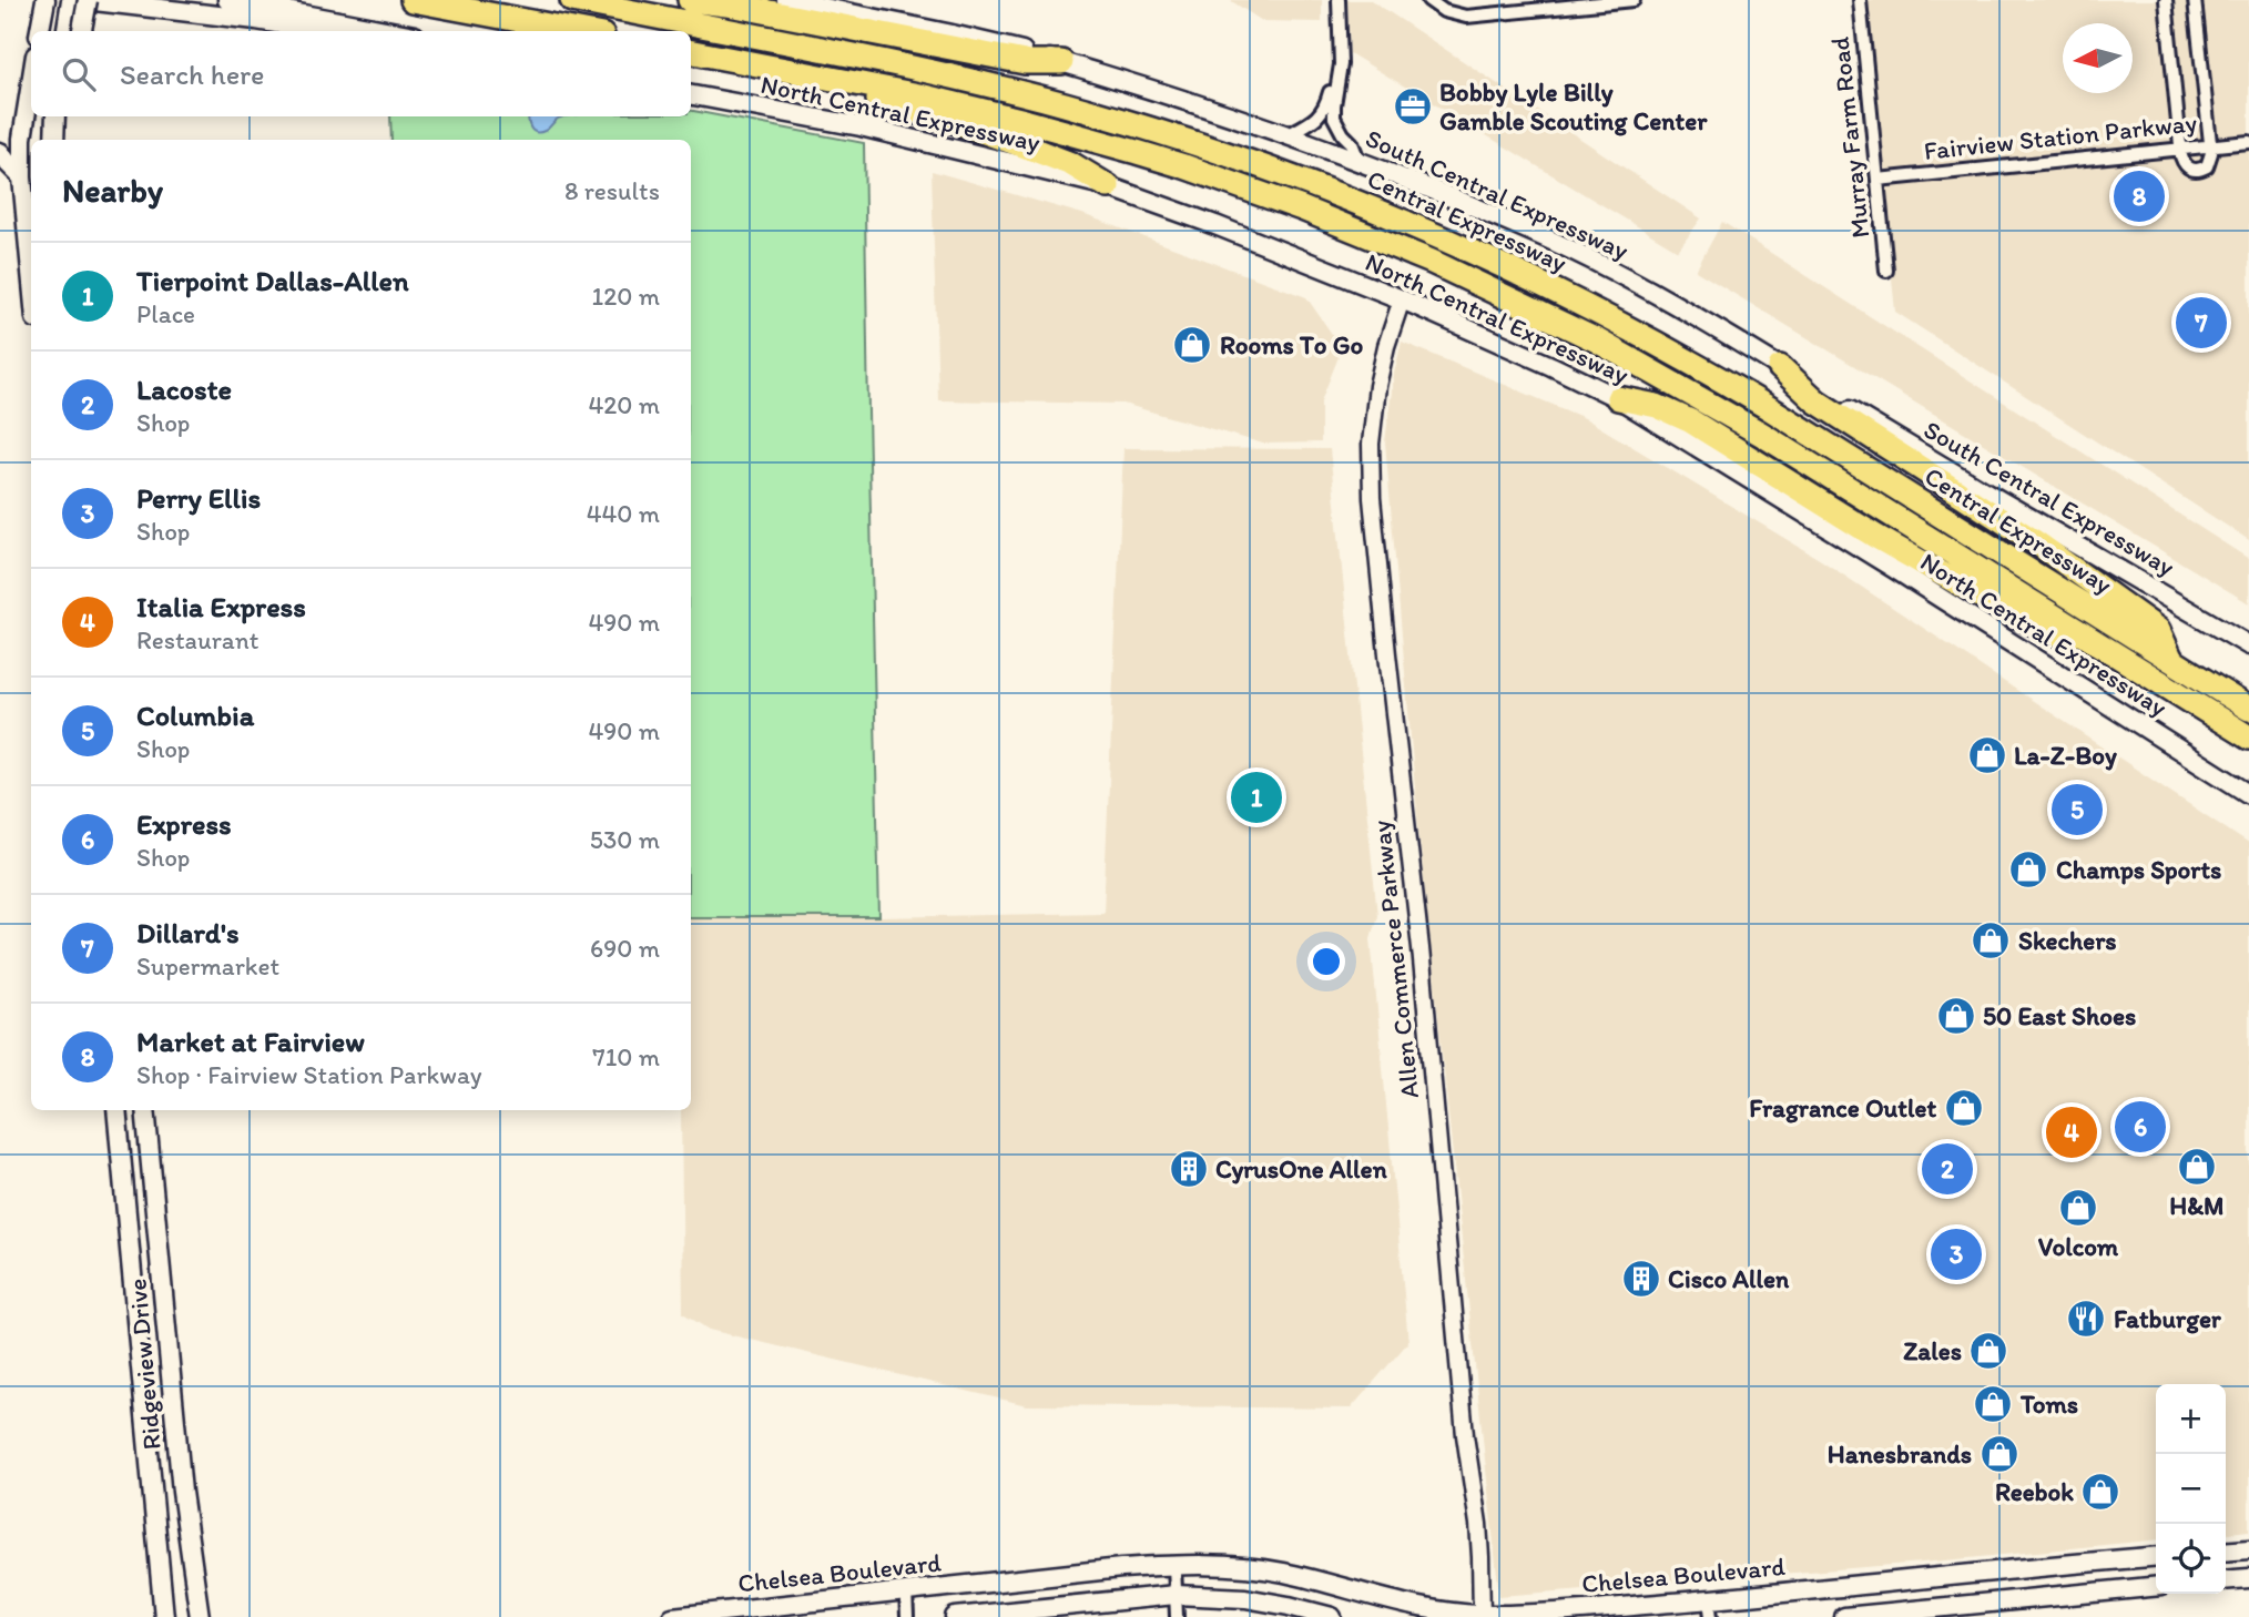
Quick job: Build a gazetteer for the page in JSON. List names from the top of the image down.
{
  "streets": {
    "highway": ["Central Expressway"],
    "main road": [
      "North Central Expressway",
      "South Central Expressway",
      "Ridgeview Drive",
      "Chelsea Boulevard"
    ],
    "street": ["Fairview Station Parkway", "Murray Farm Road", "Allen Commerce Parkway"]
  },
  "crossings": [
    ["North Central Expressway", "Allen Commerce Parkway"],
    ["Fairview Station Parkway", "Murray Farm Road"],
    ["Allen Commerce Parkway", "Chelsea Boulevard"]
  ],
  "places": {
    "office": ["Bobby Lyle Billy Gamble Scouting Center"],
    "shop": [
      "Rooms To Go",
      "La-Z-Boy",
      "Champs Sports",
      "Skechers",
      "50 East Shoes",
      "Fragrance Outlet",
      "H&M",
      "Volcom",
      "Zales",
      "Toms",
      "Hanesbrands",
      "Reebok"
    ],
    "building": ["CyrusOne Allen", "Cisco Allen"],
    "restaurant": ["Fatburger"]
  },
  "north": "left",
  "page": {
    "search": "Search here",
    "heading": ["Nearby", "8 results"],
    "pins": [
      "8",
      "7",
      "1",
      "5",
      "6",
      "4",
      "2",
      "3"
    ],
    "list": [
      {
        "mark": "1",
        "name": "Tierpoint Dallas-Allen",
        "note": "Place",
        "value": "120 m"
      },
      {
        "mark": "2",
        "name": "Lacoste",
        "note": "Shop",
        "value": "420 m"
      },
      {
        "mark": "3",
        "name": "Perry Ellis",
        "note": "Shop",
        "value": "440 m"
      },
      {
        "mark": "4",
        "name": "Italia Express",
        "note": "Restaurant",
        "value": "490 m"
      },
      {
        "mark": "5",
        "name": "Columbia",
        "note": "Shop",
        "value": "490 m"
      },
      {
        "mark": "6",
        "name": "Express",
        "note": "Shop",
        "value": "530 m"
      },
      {
        "mark": "7",
        "name": "Dillard's",
        "note": "Supermarket",
        "value": "690 m"
      },
      {
        "mark": "8",
        "name": "Market at Fairview",
        "note": "Shop · Fairview Station Parkway",
        "value": "710 m"
      }
    ],
    "map_buttons": ["+", "−"]
  }
}
